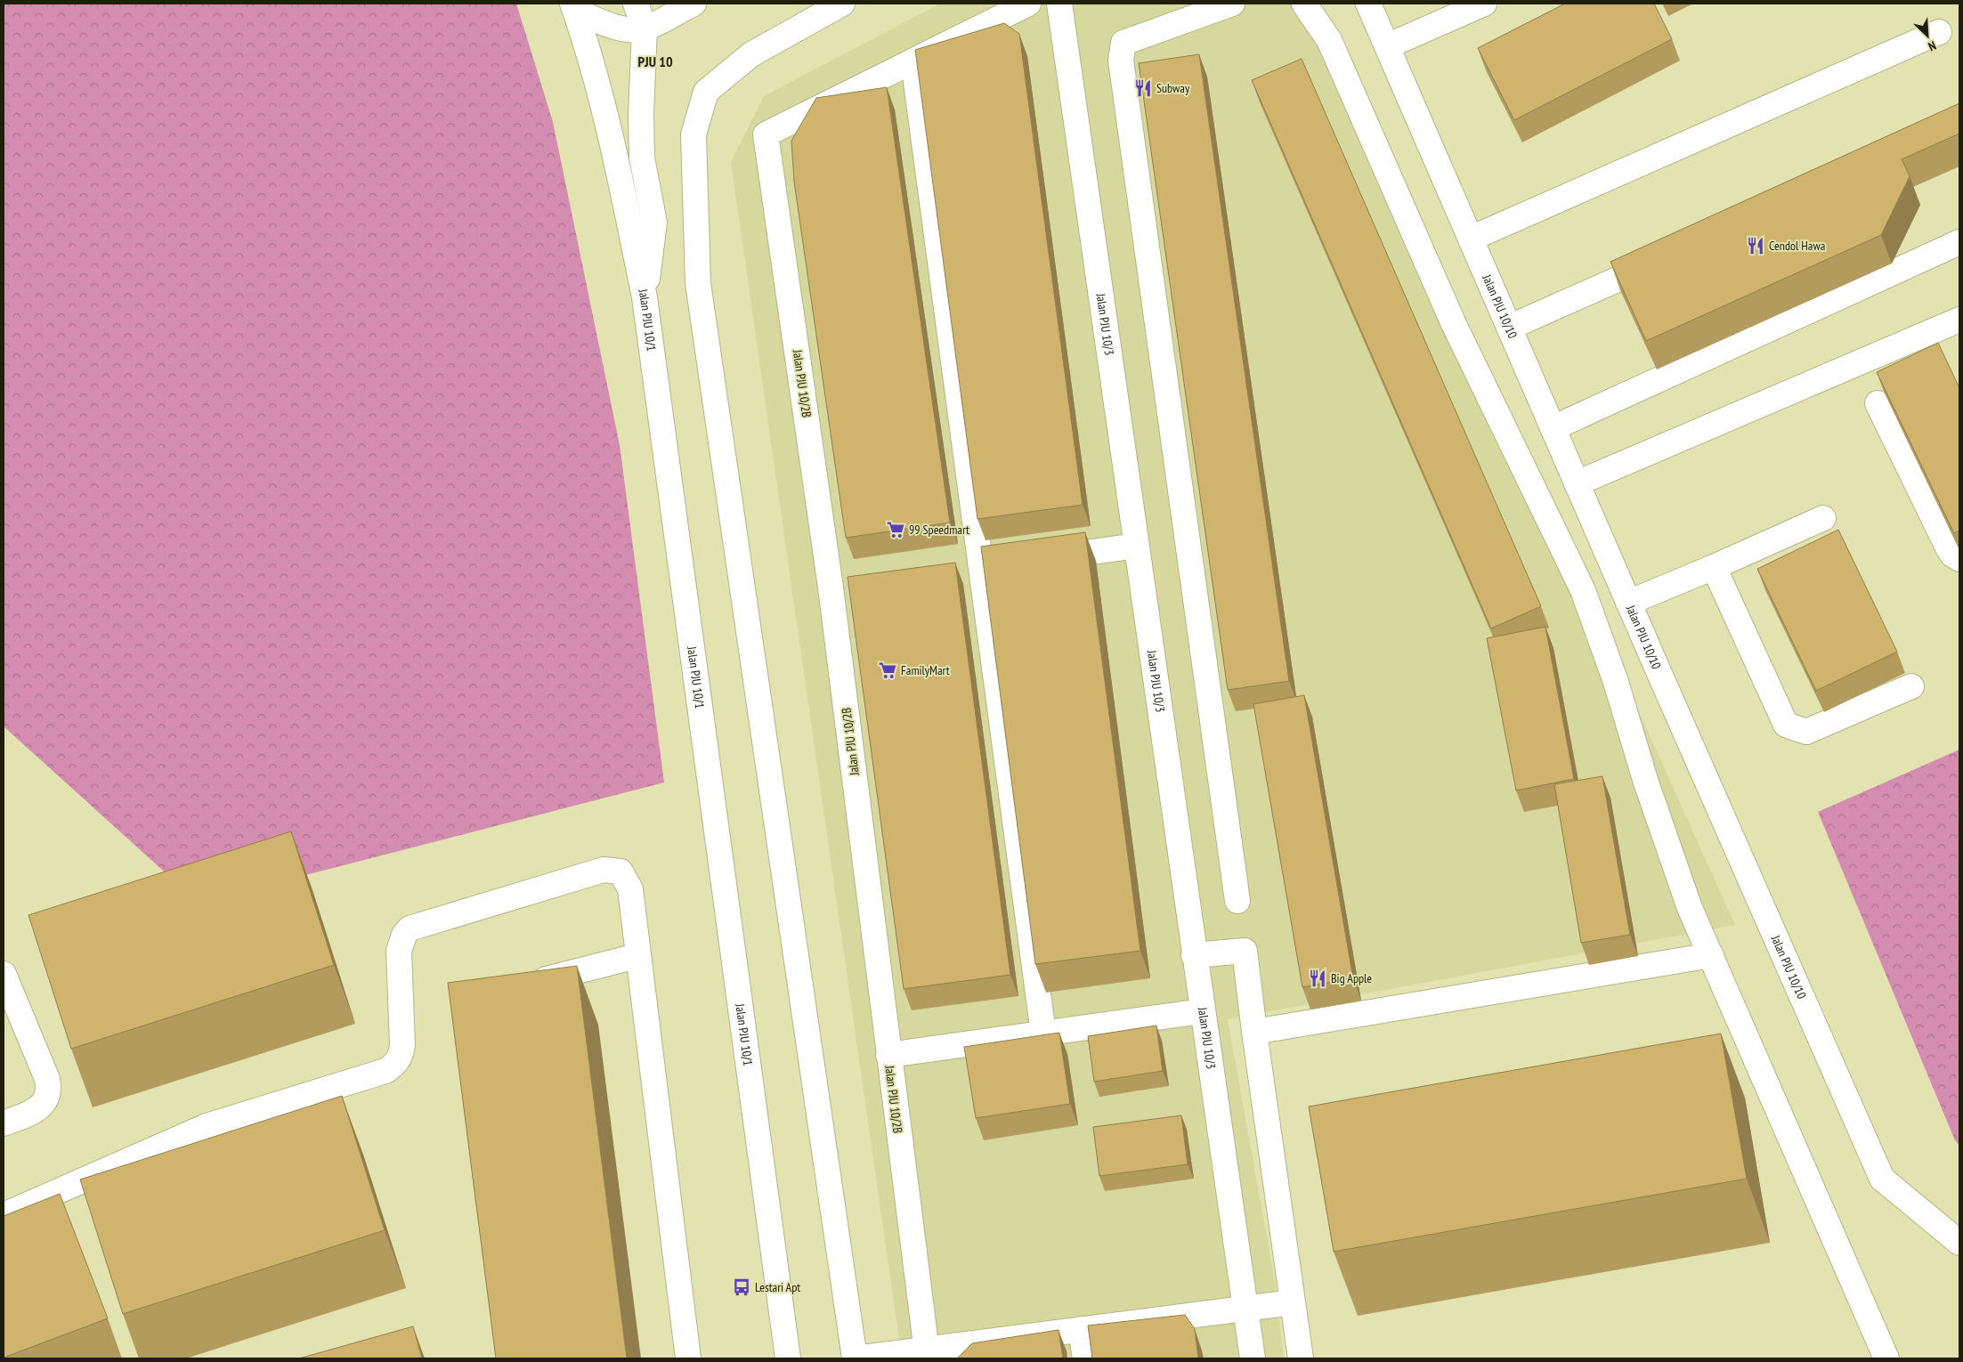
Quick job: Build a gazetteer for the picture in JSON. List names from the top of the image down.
{
  "streets": {
    "street": [
      "Jalan PJU 10/10",
      "Jalan PJU 10/1",
      "Jalan PJU 10/3",
      "Jalan PJU 10/2B"
    ]
  },
  "districts": ["PJU 10"],
  "places": {
    "restaurant": ["Subway", "Cendol Hawa", "Big Apple"],
    "supermarket": ["99 Speedmart", "FamilyMart"],
    "bus stop": ["Lestari Apt"]
  },
  "north": "bottom right"
}
